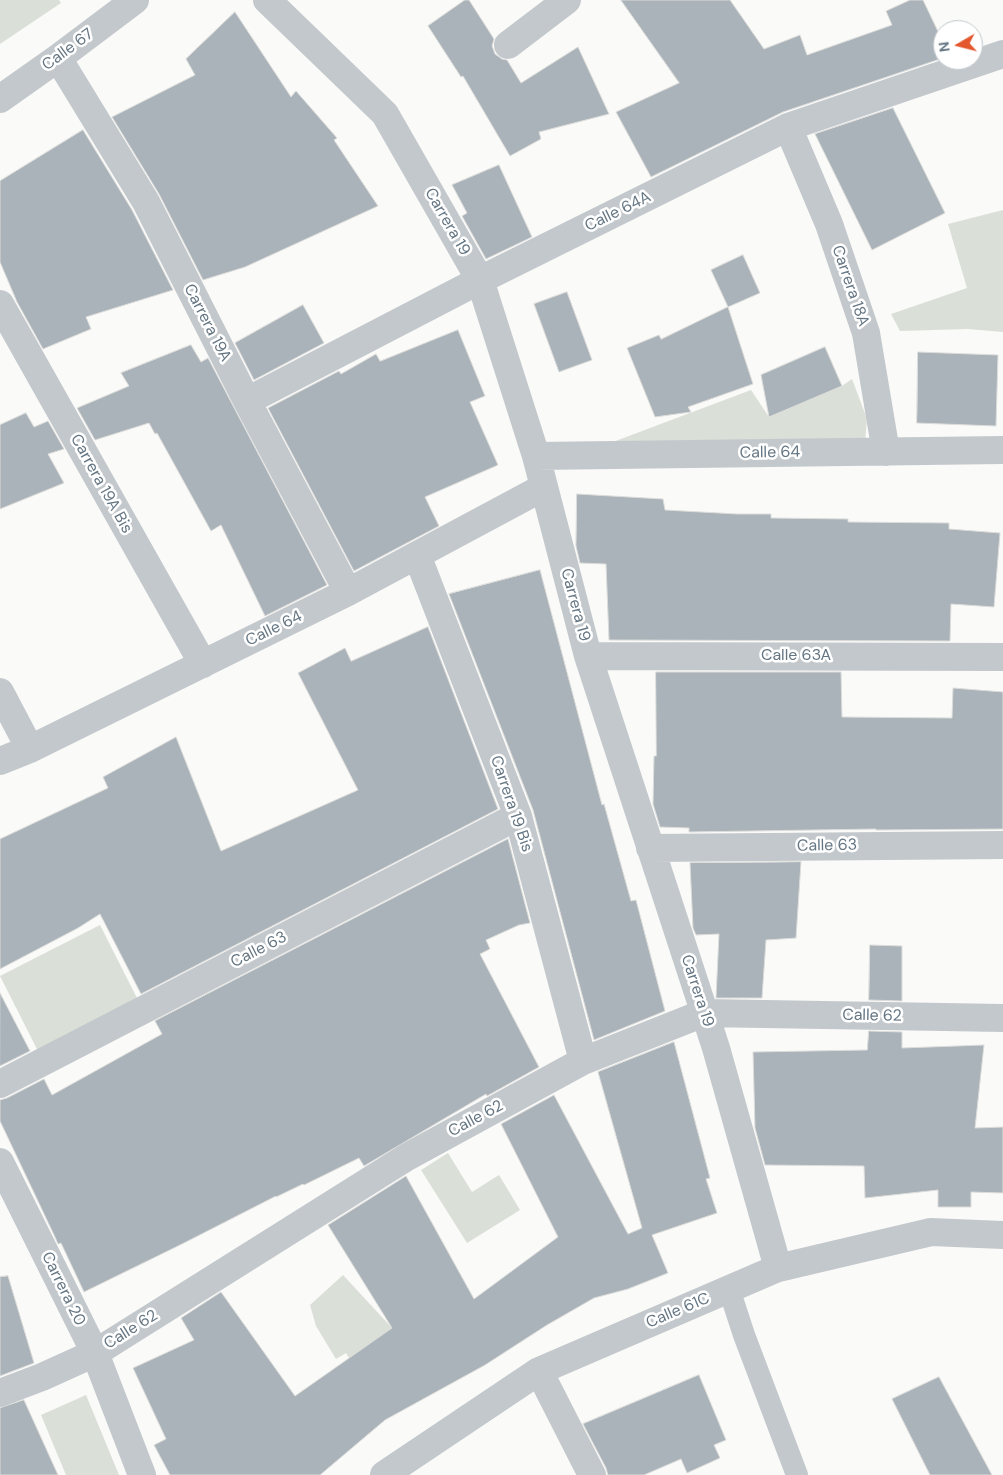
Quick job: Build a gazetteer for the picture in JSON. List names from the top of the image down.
{
  "streets": {
    "street": [
      "Calle 67",
      "Calle 64A",
      "Carrera 19",
      "Carrera 18A",
      "Carrera 19A",
      "Calle 64",
      "Carrera 19A Bis",
      "Calle 63A",
      "Carrera 19 Bis",
      "Calle 63",
      "Calle 62",
      "Carrera 20",
      "Calle 61C"
    ]
  },
  "crossings": [
    ["Calle 67", "Carrera 19A"],
    ["Calle 64A", "Carrera 19"],
    ["Calle 64A", "Carrera 18A"],
    ["Calle 64A", "Carrera 19A"],
    ["Carrera 19", "Calle 64"],
    ["Carrera 19", "Calle 63A"],
    ["Carrera 19", "Calle 63"],
    ["Carrera 19", "Calle 62"],
    ["Carrera 19", "Calle 61C"],
    ["Carrera 18A", "Calle 64"],
    ["Carrera 19A", "Calle 64"],
    ["Calle 64", "Carrera 19A Bis"],
    ["Calle 64", "Carrera 19 Bis"],
    ["Carrera 19 Bis", "Calle 63"],
    ["Carrera 19 Bis", "Calle 62"],
    ["Calle 62", "Carrera 20"]
  ],
  "north": "left"
}
